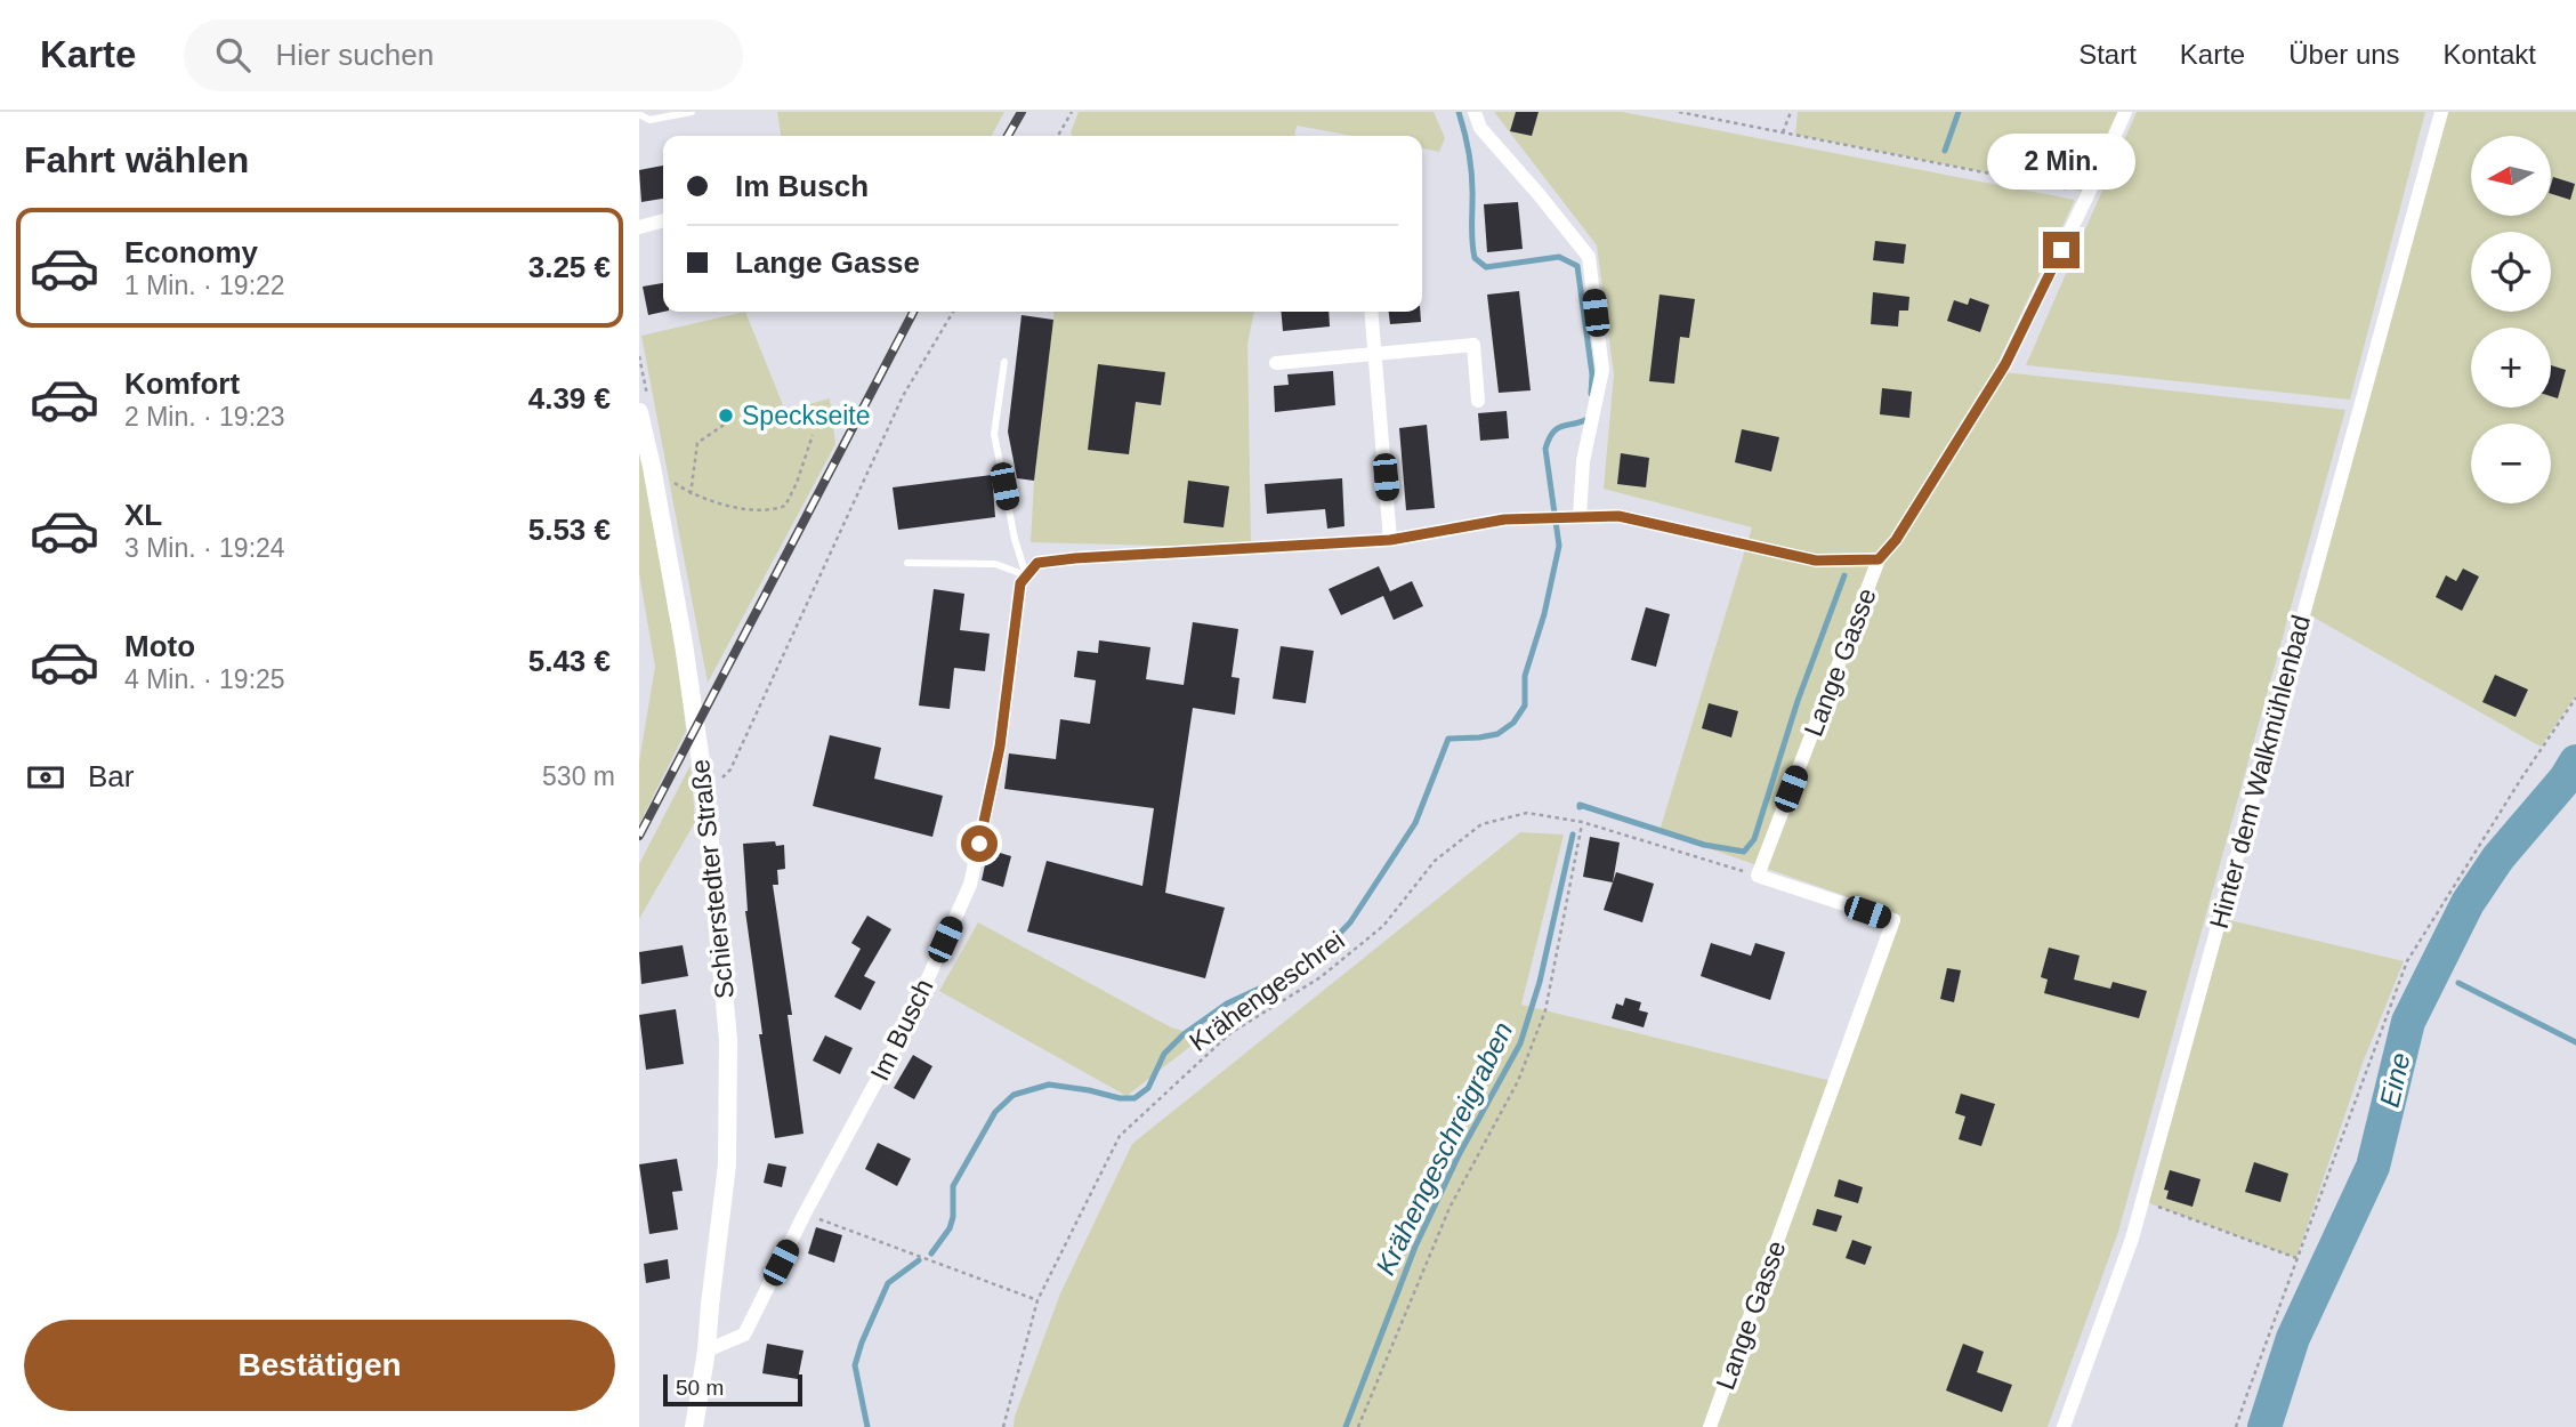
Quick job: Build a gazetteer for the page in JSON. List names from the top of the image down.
{
  "streets": {
    "street": [
      "Lange Gasse",
      "Hinter dem Walkmühlenbad",
      "Schierstedter Straße",
      "Im Busch"
    ],
    "path": ["Krähengeschrei"]
  },
  "crossings": [
    ["Lange Gasse", "Krähengeschrei"],
    ["Schierstedter Straße", "Im Busch"]
  ],
  "water": ["Eine", "Krähengeschreigraben"],
  "places": ["Speckseite"],
  "scale_bar": "50 m",
  "north": "left",
  "page": {
    "header": "Karte",
    "search": "Hier suchen",
    "nav": [
      "Start",
      "Karte",
      "Über uns",
      "Kontakt"
    ],
    "heading": "Fahrt wählen",
    "bubble": "2 Min.",
    "map_buttons": ["+", "−"],
    "banner": ["Im Busch", "Lange Gasse"],
    "list": [
      {
        "name": "Economy",
        "note": "1 Min. · 19:22",
        "value": "3.25 €"
      },
      {
        "name": "Komfort",
        "note": "2 Min. · 19:23",
        "value": "4.39 €"
      },
      {
        "name": "XL",
        "note": "3 Min. · 19:24",
        "value": "5.53 €"
      },
      {
        "name": "Moto",
        "note": "4 Min. · 19:25",
        "value": "5.43 €"
      }
    ],
    "pay": ["Bar", "530 m"],
    "buttons": "Bestätigen",
    "scale": "50 m"
  }
}
